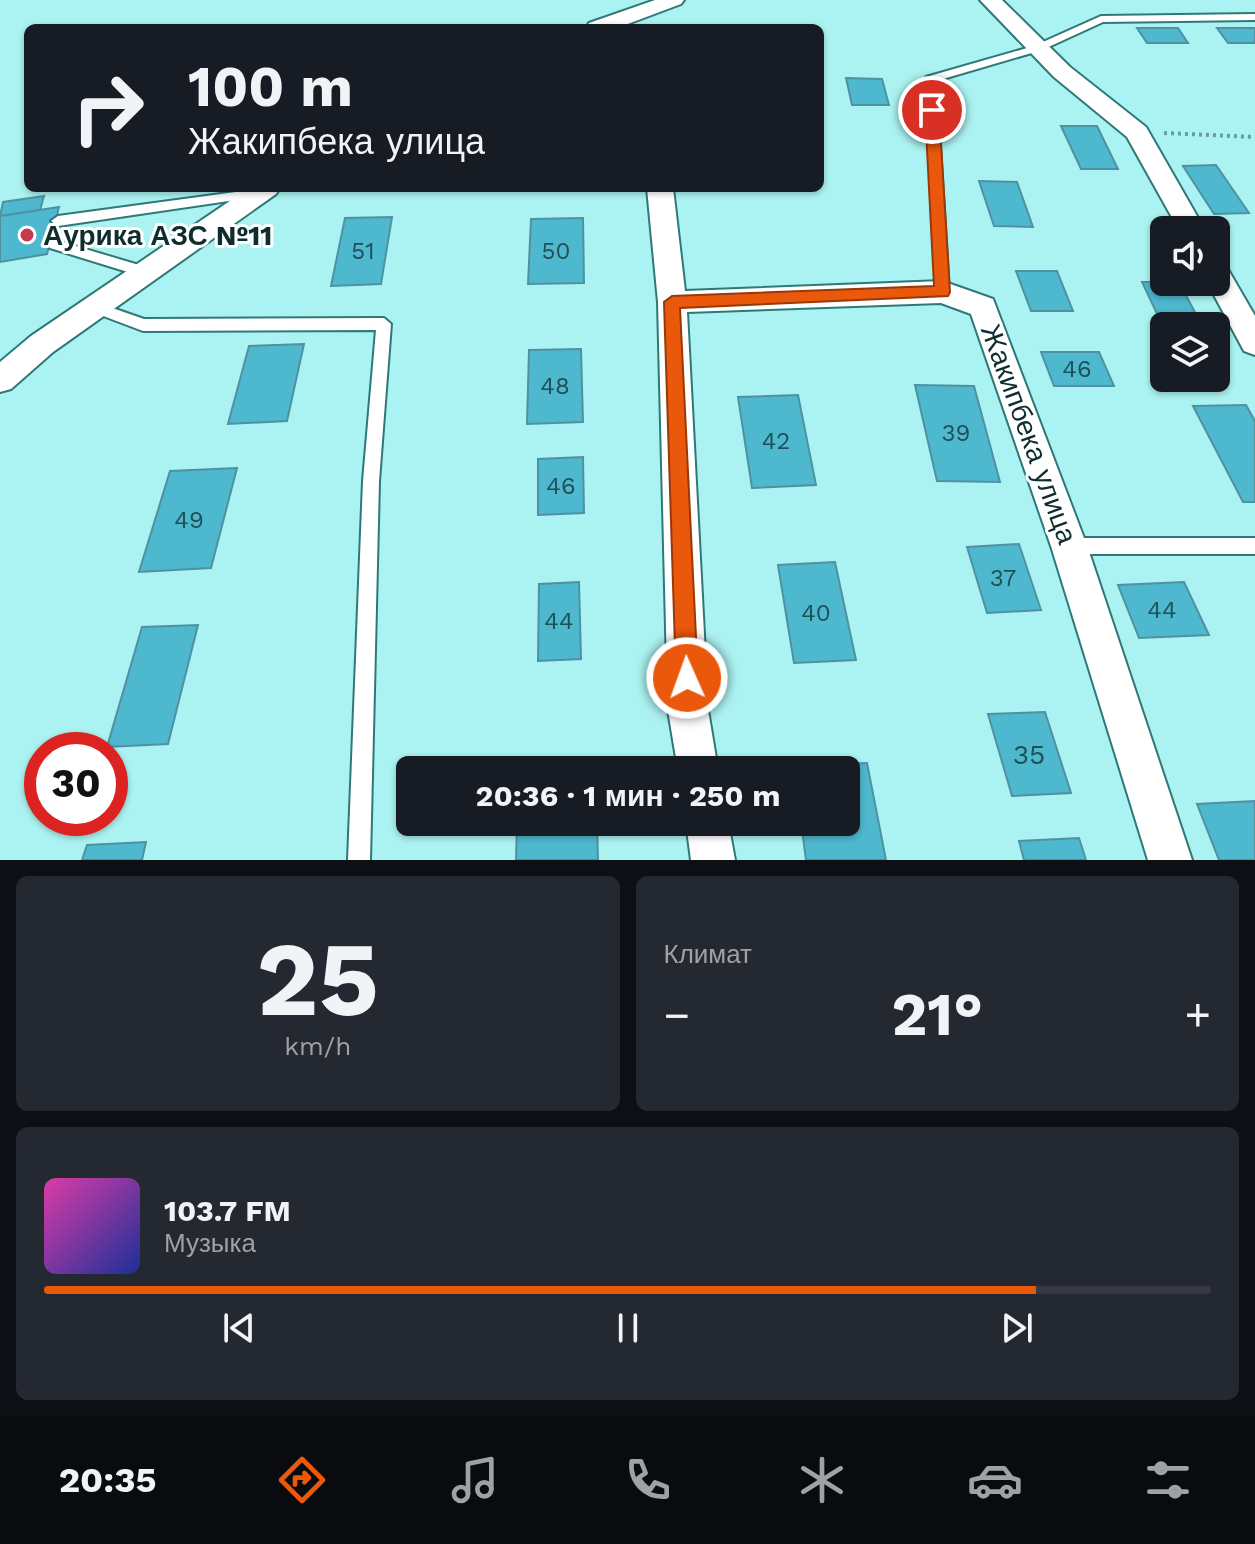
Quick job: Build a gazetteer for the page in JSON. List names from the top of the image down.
{
  "streets": {
    "street": ["Жакипбека улица"]
  },
  "places": ["Аурика АЗС №11"],
  "house_numbers": [
    "51",
    "50",
    "46",
    "48",
    "39",
    "42",
    "46",
    "49",
    "37",
    "44",
    "40",
    "44",
    "35"
  ],
  "page": {
    "turn": ["100 m", "Жакипбека улица"],
    "limit": "30",
    "trip": "20:36 · 1 мин · 250 m",
    "tile": [
      ["25", "km/h"],
      "Климат"
    ],
    "heat": ["−", "21°", "+"],
    "song": ["103.7 FM", "Музыка"],
    "tabs": "20:35"
  }
}
